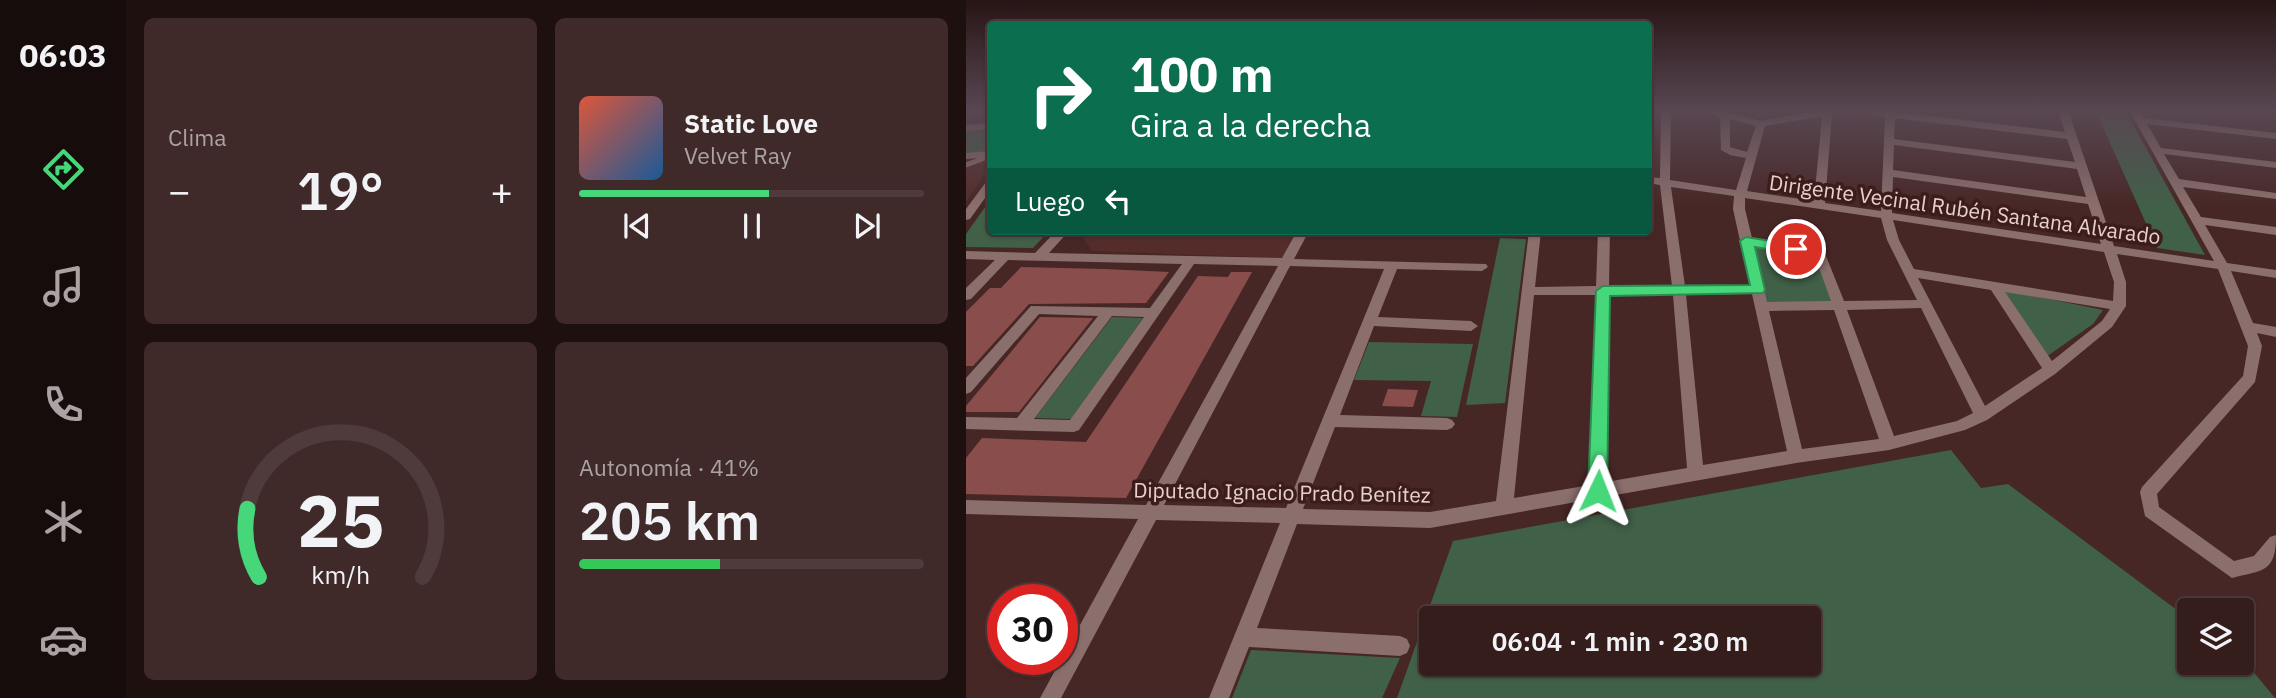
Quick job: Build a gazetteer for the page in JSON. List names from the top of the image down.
{
  "streets": {
    "street": ["Dirigente Vecinal Rubén Santana Alvarado", "Diputado Ignacio Prado Benítez"]
  },
  "page": {
    "tabs": "06:03",
    "tile": [
      "Clima",
      ["Autonomía · 41%", "205 km"]
    ],
    "turn": ["100 m", "Gira a la derecha"],
    "song": ["Static Love", "Velvet Ray"],
    "heat": ["−", "19°", "+"],
    "then": "Luego",
    "limit": "30",
    "trip": "06:04 · 1 min · 230 m",
    "gauge": ["25", "km/h"]
  }
}
